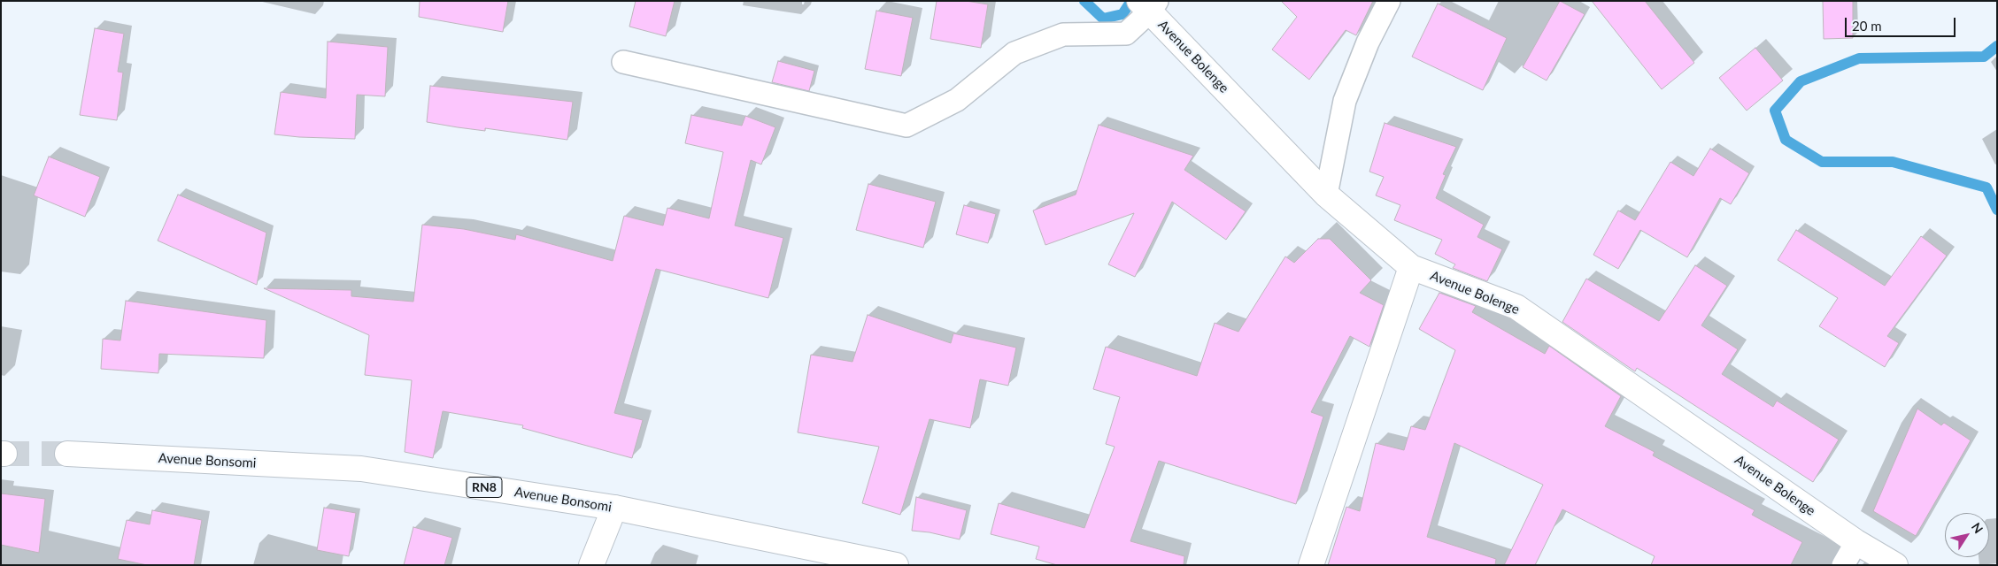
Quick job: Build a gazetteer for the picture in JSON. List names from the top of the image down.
{
  "streets": {
    "street": ["Avenue Bolenge", "Avenue Bonsomi", "RN8"]
  },
  "scale_bar": "20 m",
  "north": "top right"
}
